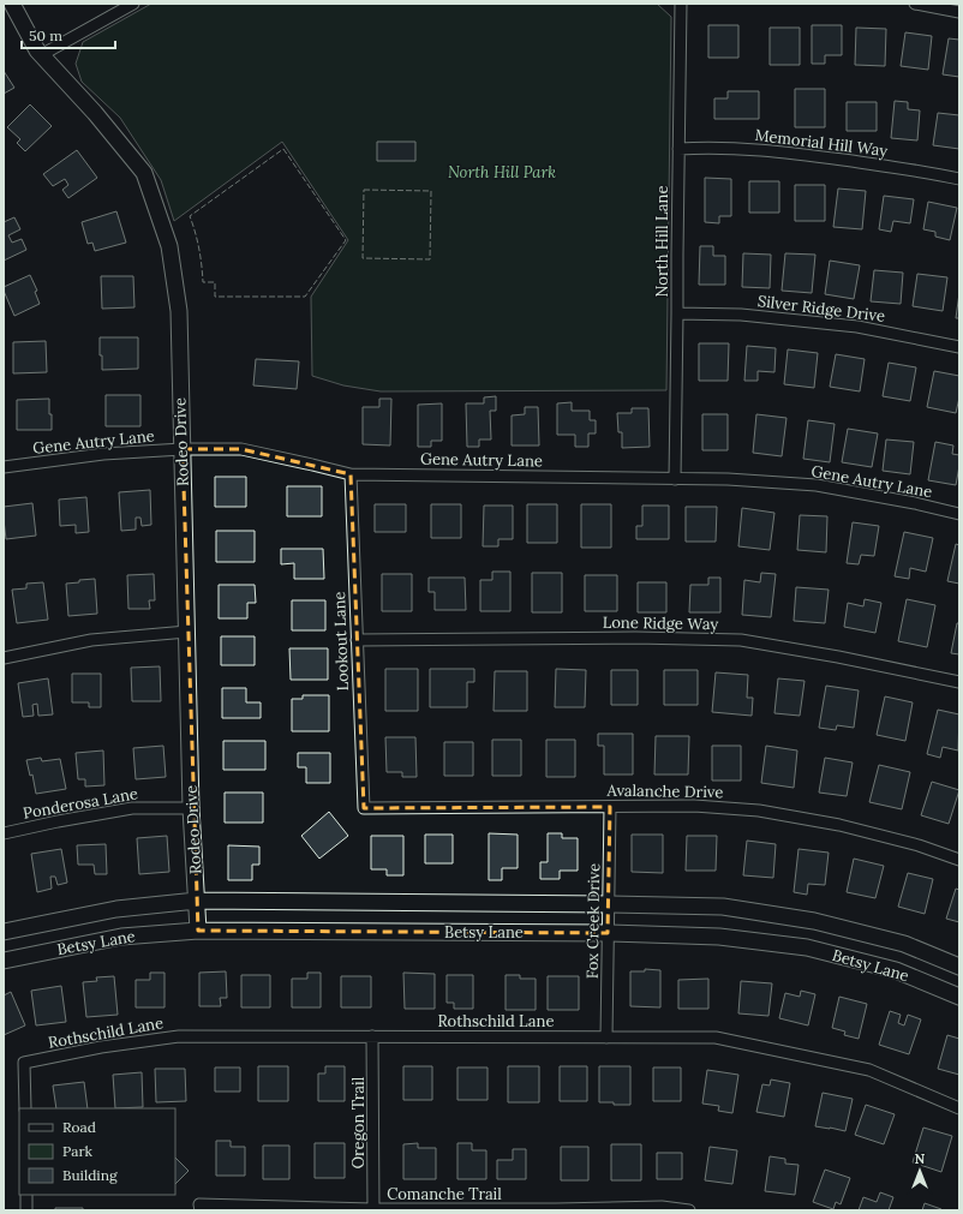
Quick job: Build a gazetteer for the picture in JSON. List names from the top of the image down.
{
  "streets": {
    "main road": ["Rodeo Drive", "Betsy Lane"],
    "street": [
      "Memorial Hill Way",
      "North Hill Lane",
      "Silver Ridge Drive",
      "Gene Autry Lane",
      "Lone Ridge Way",
      "Lookout Lane",
      "Avalanche Drive",
      "Ponderosa Lane",
      "Fox Creek Drive",
      "Rothschild Lane",
      "Oregon Trail",
      "Comanche Trail"
    ]
  },
  "crossings": [
    ["Memorial Hill Way", "North Hill Lane"],
    ["North Hill Lane", "Silver Ridge Drive"],
    ["North Hill Lane", "Gene Autry Lane"],
    ["Gene Autry Lane", "Rodeo Drive"],
    ["Gene Autry Lane", "Lookout Lane"],
    ["Rodeo Drive", "Ponderosa Lane"],
    ["Rodeo Drive", "Betsy Lane"],
    ["Lone Ridge Way", "Lookout Lane"],
    ["Lookout Lane", "Avalanche Drive"],
    ["Avalanche Drive", "Fox Creek Drive"],
    ["Fox Creek Drive", "Betsy Lane"],
    ["Fox Creek Drive", "Rothschild Lane"],
    ["Rothschild Lane", "Oregon Trail"],
    ["Oregon Trail", "Comanche Trail"]
  ],
  "parks": ["North Hill Park"],
  "legend": ["Road", "Park", "Building"],
  "scale_bar": "50 m",
  "north": "top"
}
